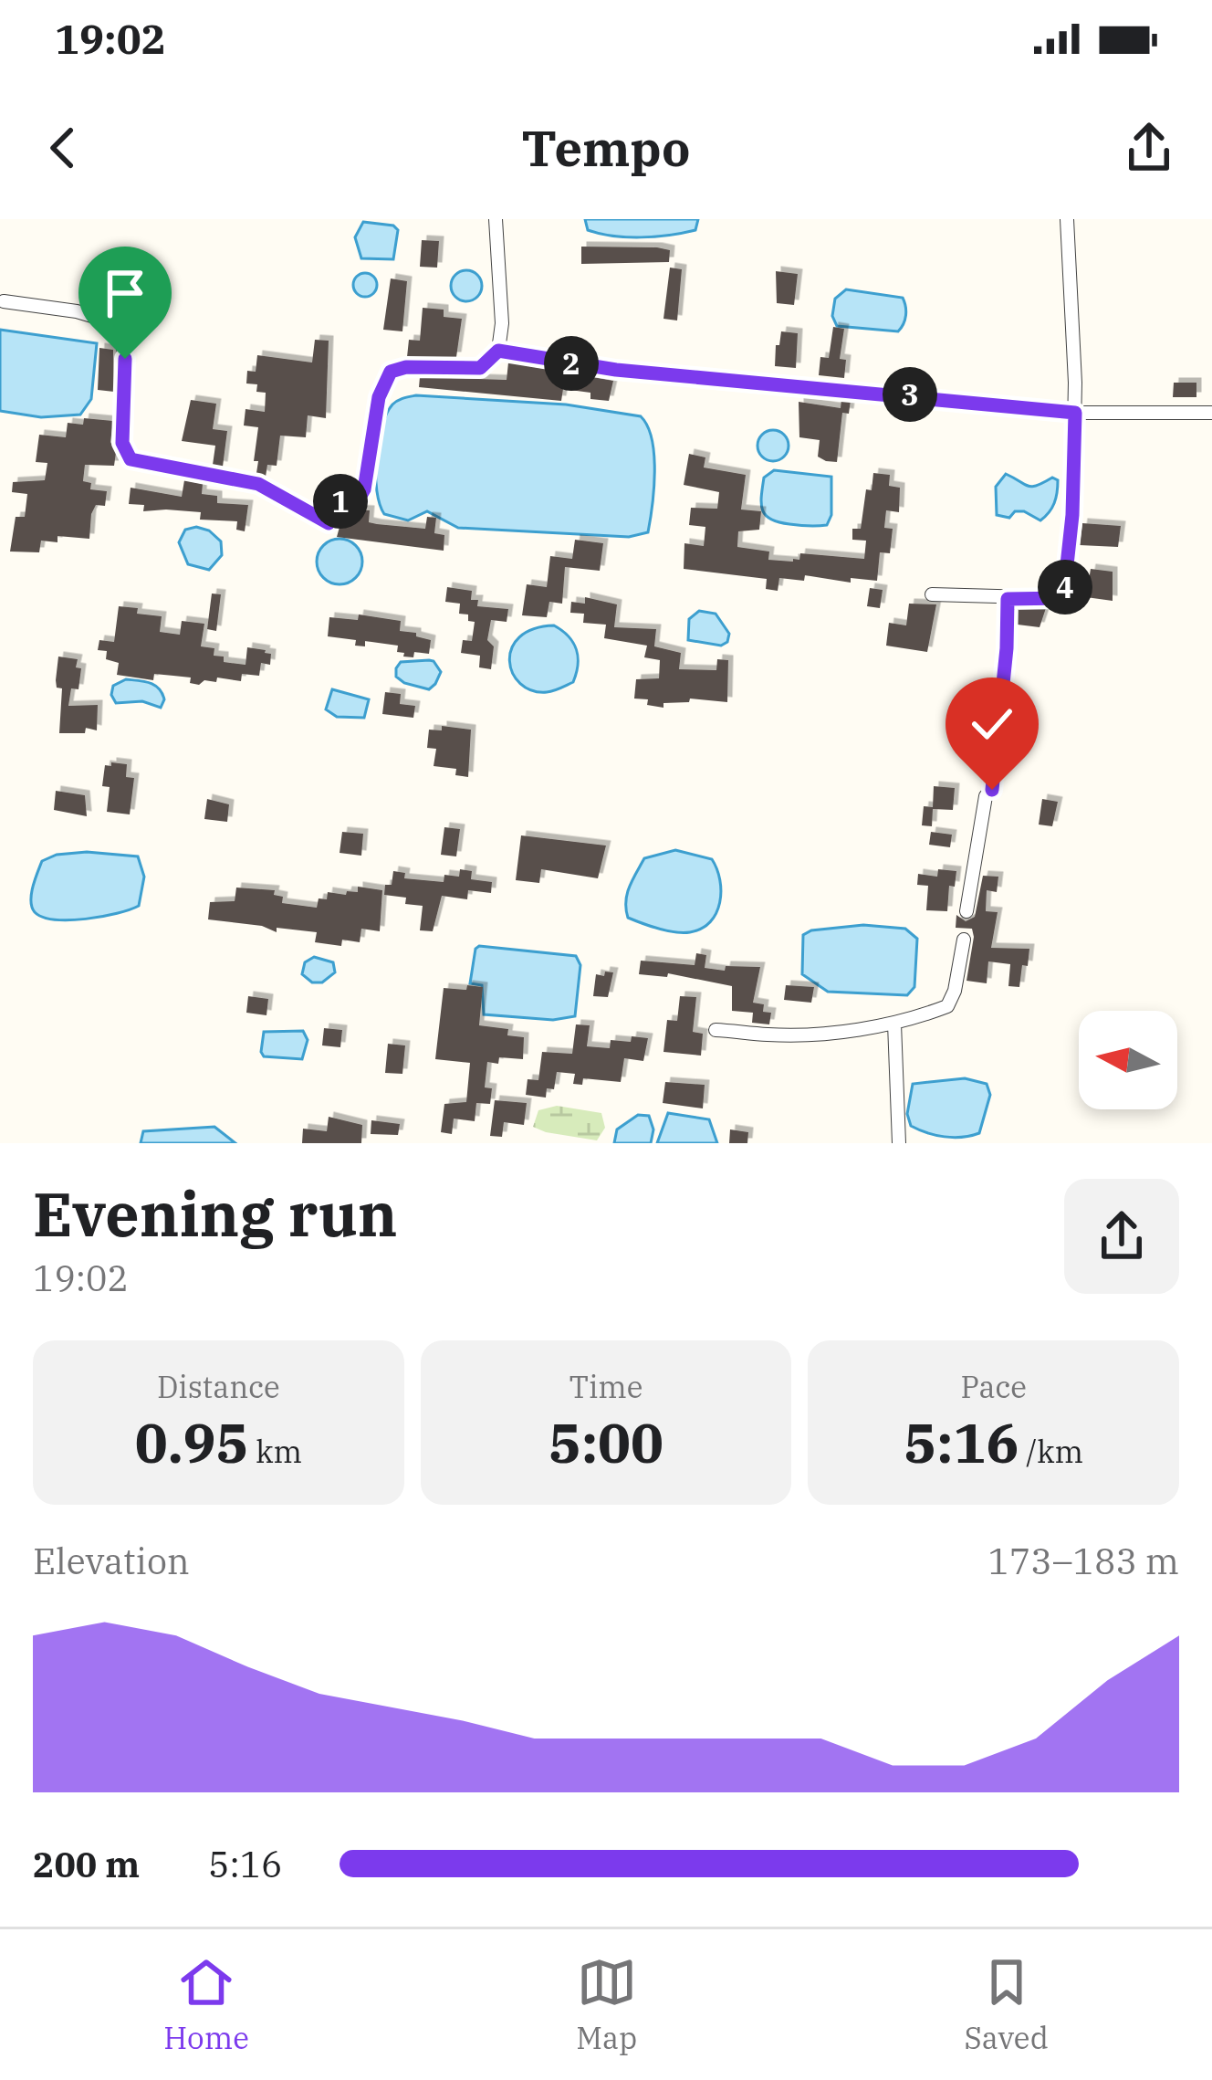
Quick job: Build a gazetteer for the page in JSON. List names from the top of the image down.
{
  "north": "left",
  "page": {
    "status": "19:02",
    "header": "Tempo",
    "pins": [
      "2",
      "3",
      "1",
      "4"
    ],
    "heading": ["Evening run", "19:02"],
    "stats": [
      ["Distance", "0.95 km"],
      ["Time", "5:00"],
      ["Pace", "5:16 /km"]
    ],
    "chart": ["Elevation", "173–183 m"],
    "list": [
      {
        "name": "200 m",
        "note": "5:16"
      }
    ],
    "tabs": ["Home", "Map", "Saved"]
  }
}
